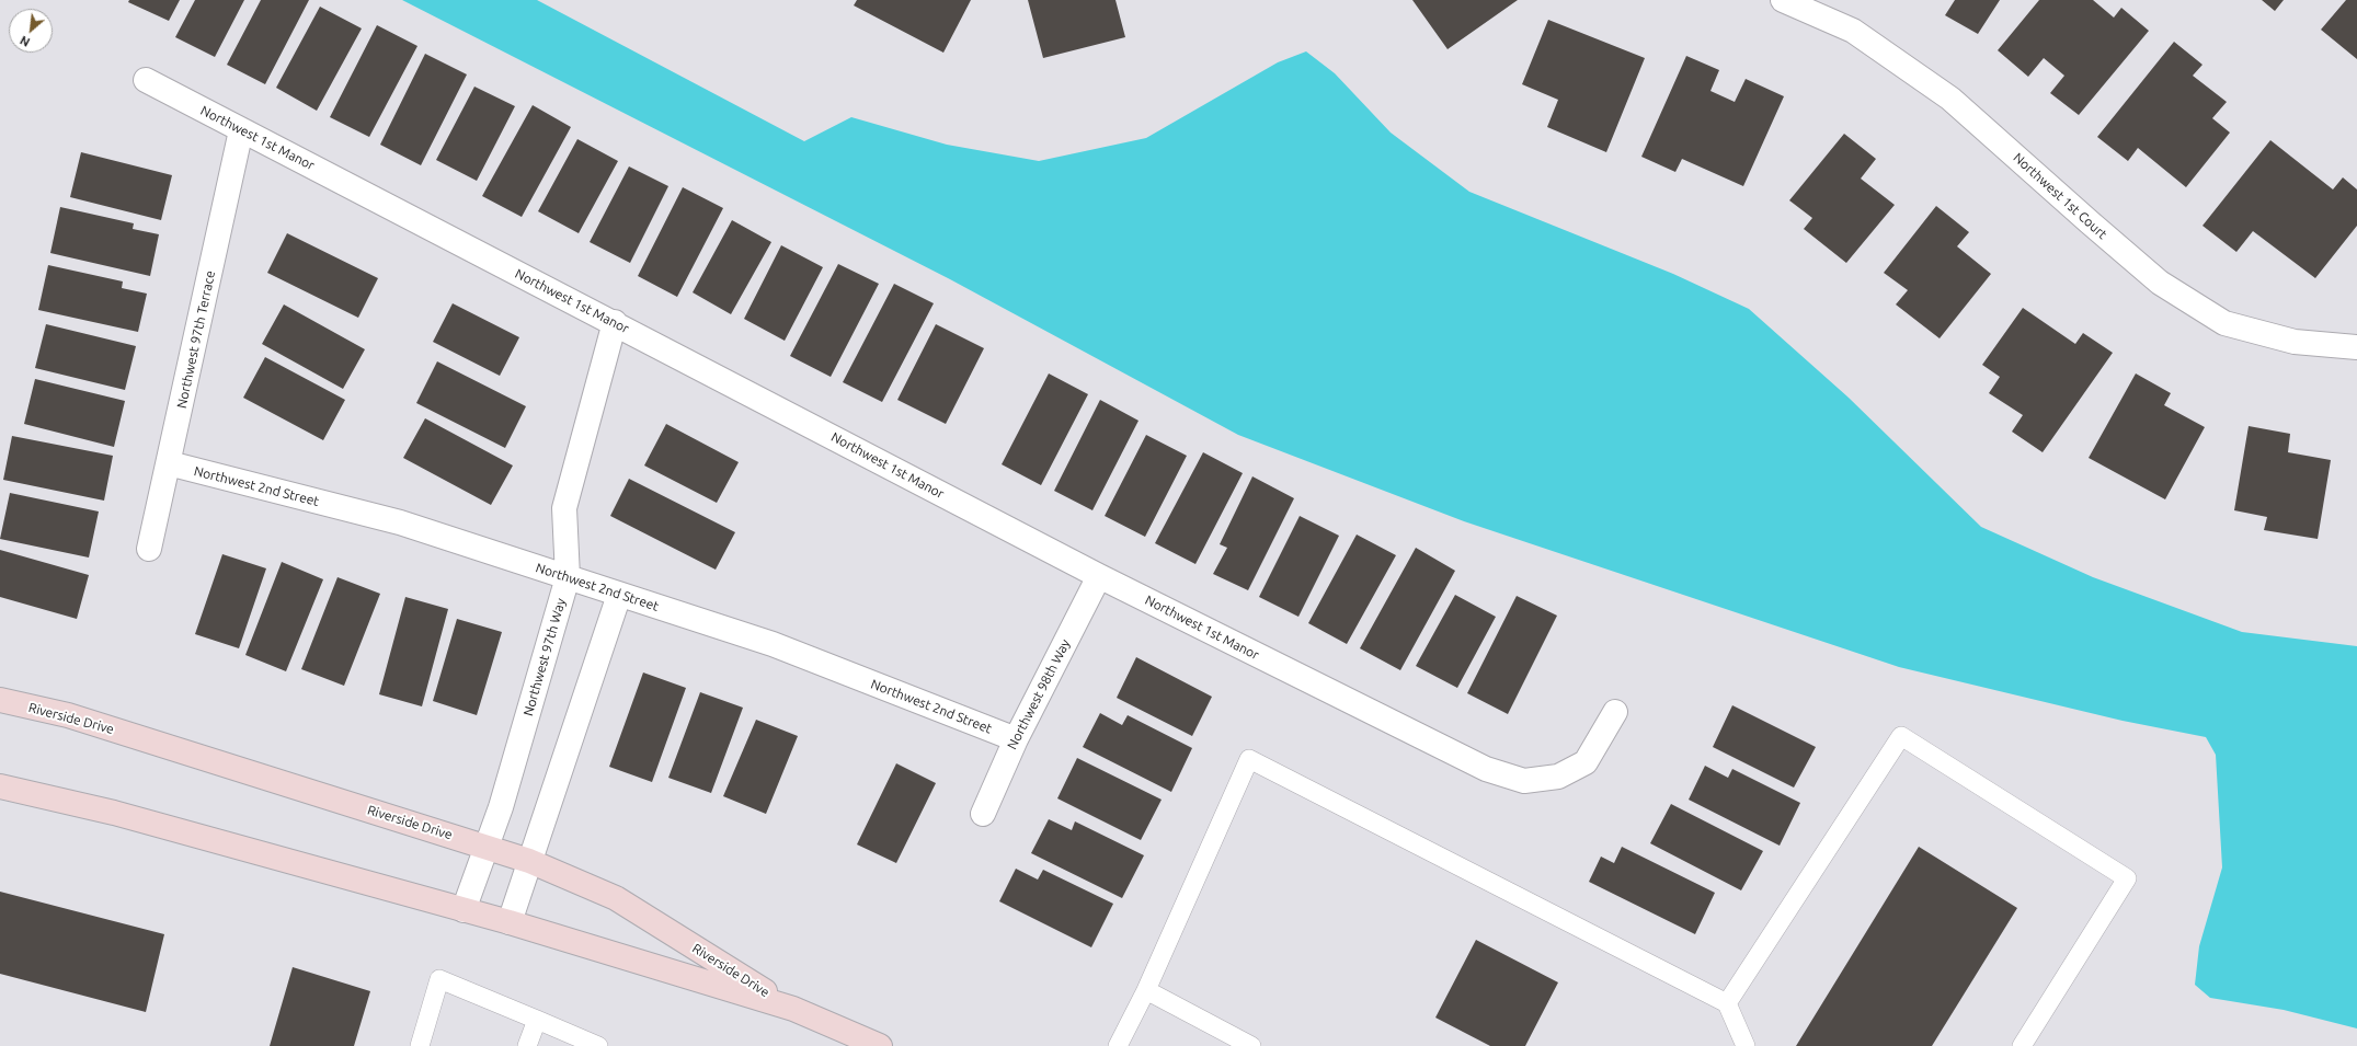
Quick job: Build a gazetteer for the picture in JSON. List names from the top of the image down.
{
  "streets": {
    "street": [
      "Northwest 1st Manor",
      "Northwest 1st Court",
      "Northwest 97th Terrace",
      "Northwest 2nd Street",
      "Northwest 97th Way",
      "Northwest 98th Way",
      "Riverside Drive"
    ]
  },
  "crossings": [
    ["Northwest 1st Manor", "Northwest 97th Terrace"],
    ["Northwest 1st Manor", "Northwest 97th Way"],
    ["Northwest 1st Manor", "Northwest 98th Way"],
    ["Northwest 97th Terrace", "Northwest 2nd Street"],
    ["Northwest 2nd Street", "Northwest 97th Way"],
    ["Northwest 2nd Street", "Northwest 98th Way"],
    ["Northwest 97th Way", "Riverside Drive"]
  ],
  "north": "bottom left"
}
